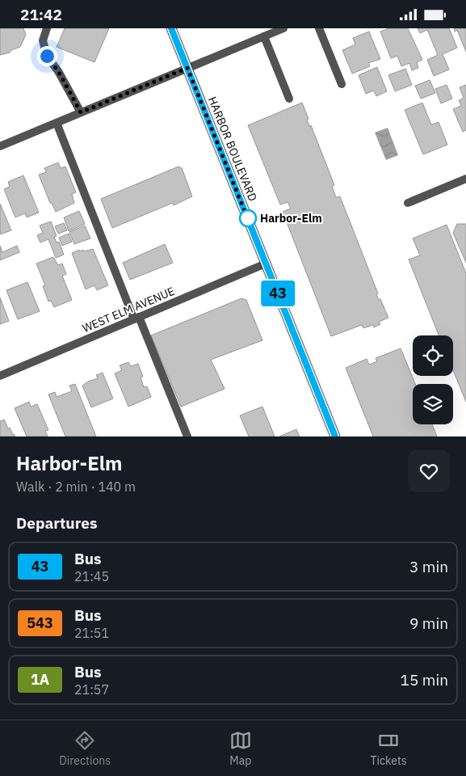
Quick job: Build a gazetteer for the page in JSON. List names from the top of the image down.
{
  "streets": {
    "main road": ["HARBOR BOULEVARD"],
    "street": ["WEST ELM AVENUE"]
  },
  "crossings": [
    ["HARBOR BOULEVARD", "WEST ELM AVENUE"]
  ],
  "places": ["Harbor-Elm"],
  "lines": ["bus line 43"],
  "page": {
    "status": "21:42",
    "on_map": "43",
    "heading": [
      ["Harbor-Elm", "Walk · 2 min · 140 m"],
      "Departures"
    ],
    "list": [
      {
        "mark": "43",
        "name": "Bus",
        "note": "21:45",
        "value": "3 min"
      },
      {
        "mark": "543",
        "name": "Bus",
        "note": "21:51",
        "value": "9 min"
      },
      {
        "mark": "1A",
        "name": "Bus",
        "note": "21:57",
        "value": "15 min"
      }
    ],
    "tabs": ["Directions", "Map", "Tickets"]
  }
}
